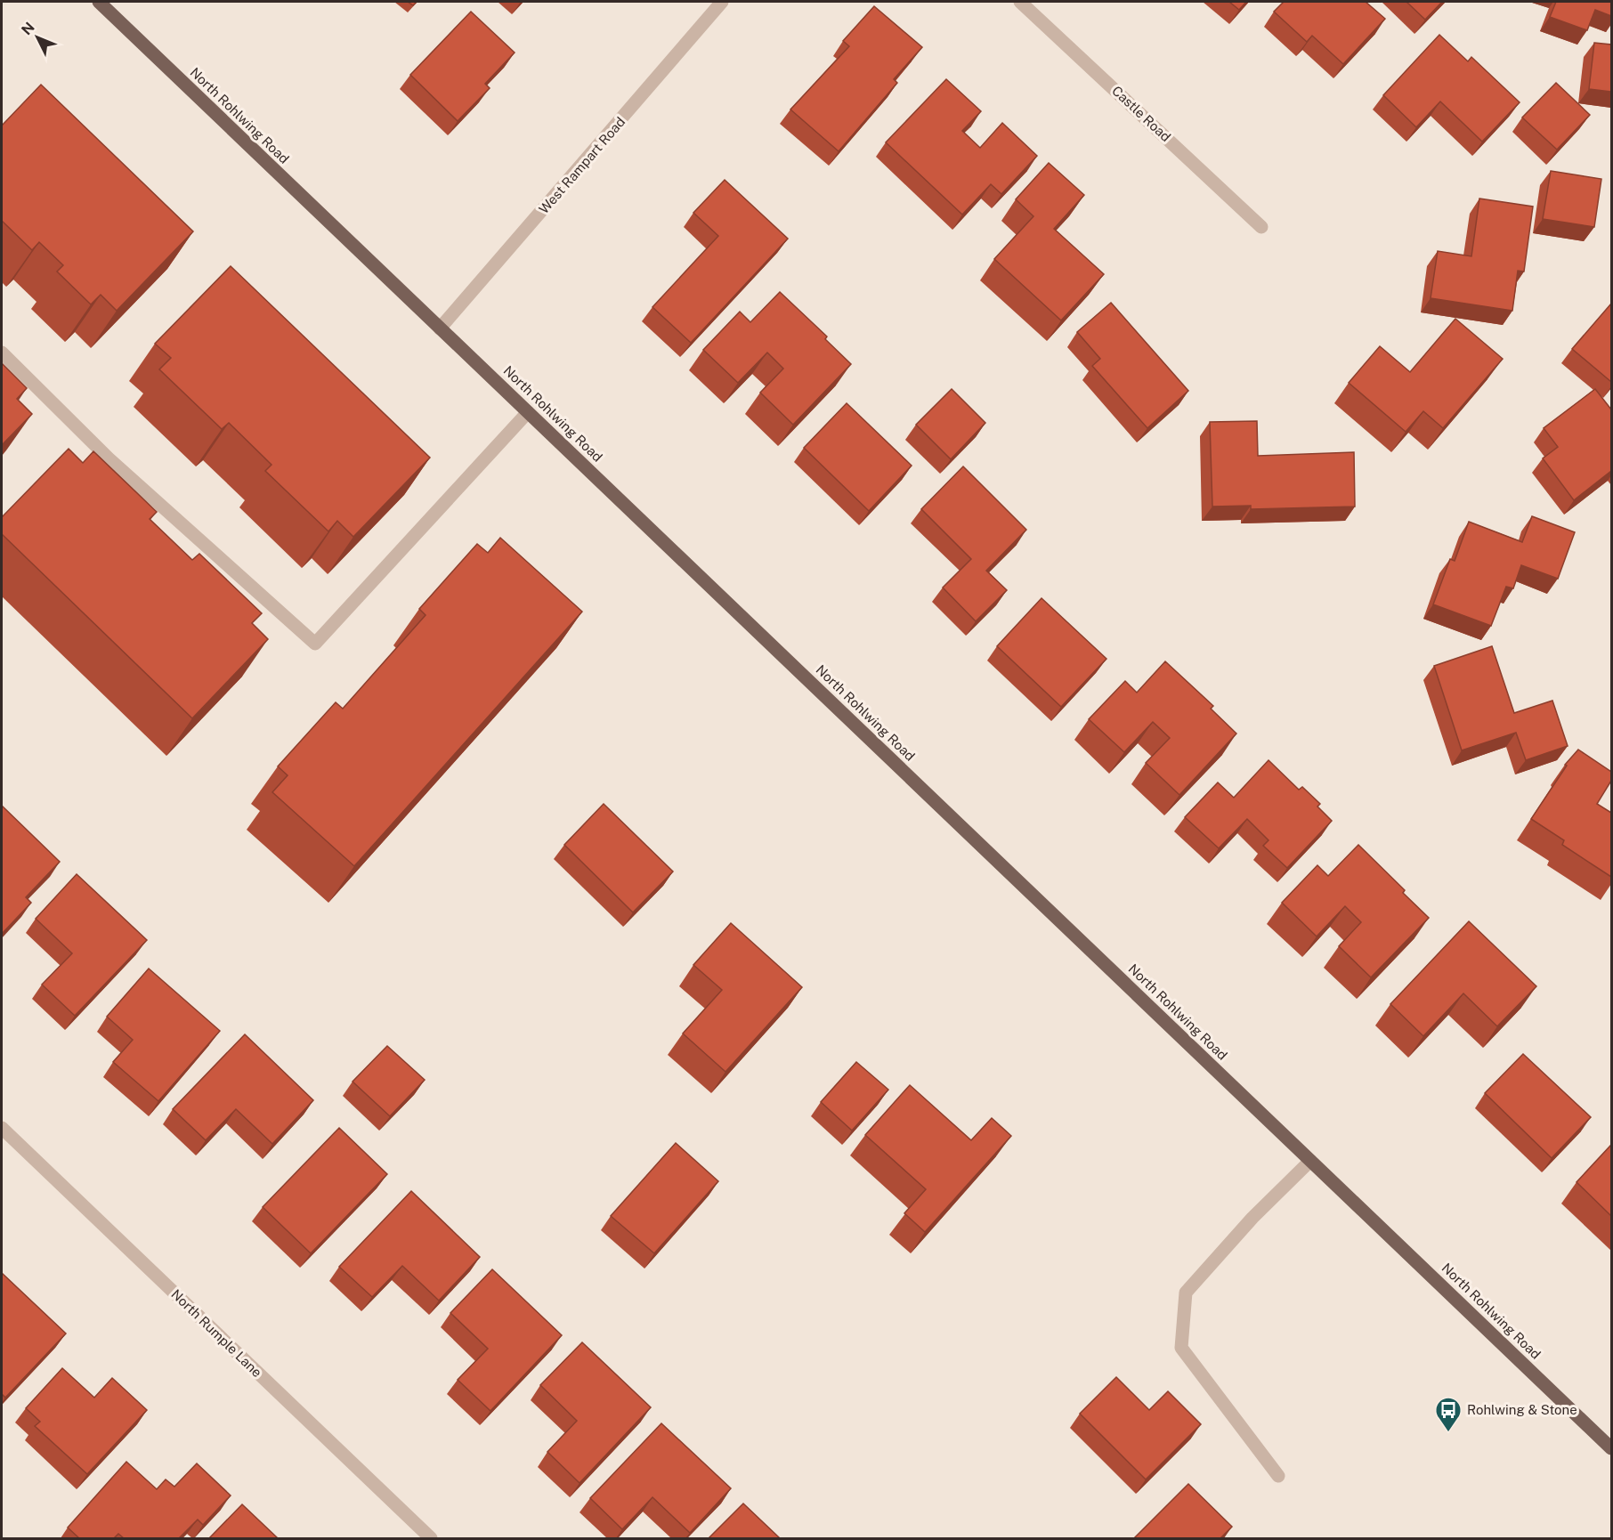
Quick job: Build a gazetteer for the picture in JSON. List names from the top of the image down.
{
  "streets": {
    "main road": ["North Rohlwing Road"],
    "street": ["Castle Road", "West Rampart Road", "North Rumple Lane"]
  },
  "crossings": [
    ["North Rohlwing Road", "West Rampart Road"]
  ],
  "places": {
    "bus stop": ["Rohlwing & Stone"]
  },
  "north": "top left"
}
